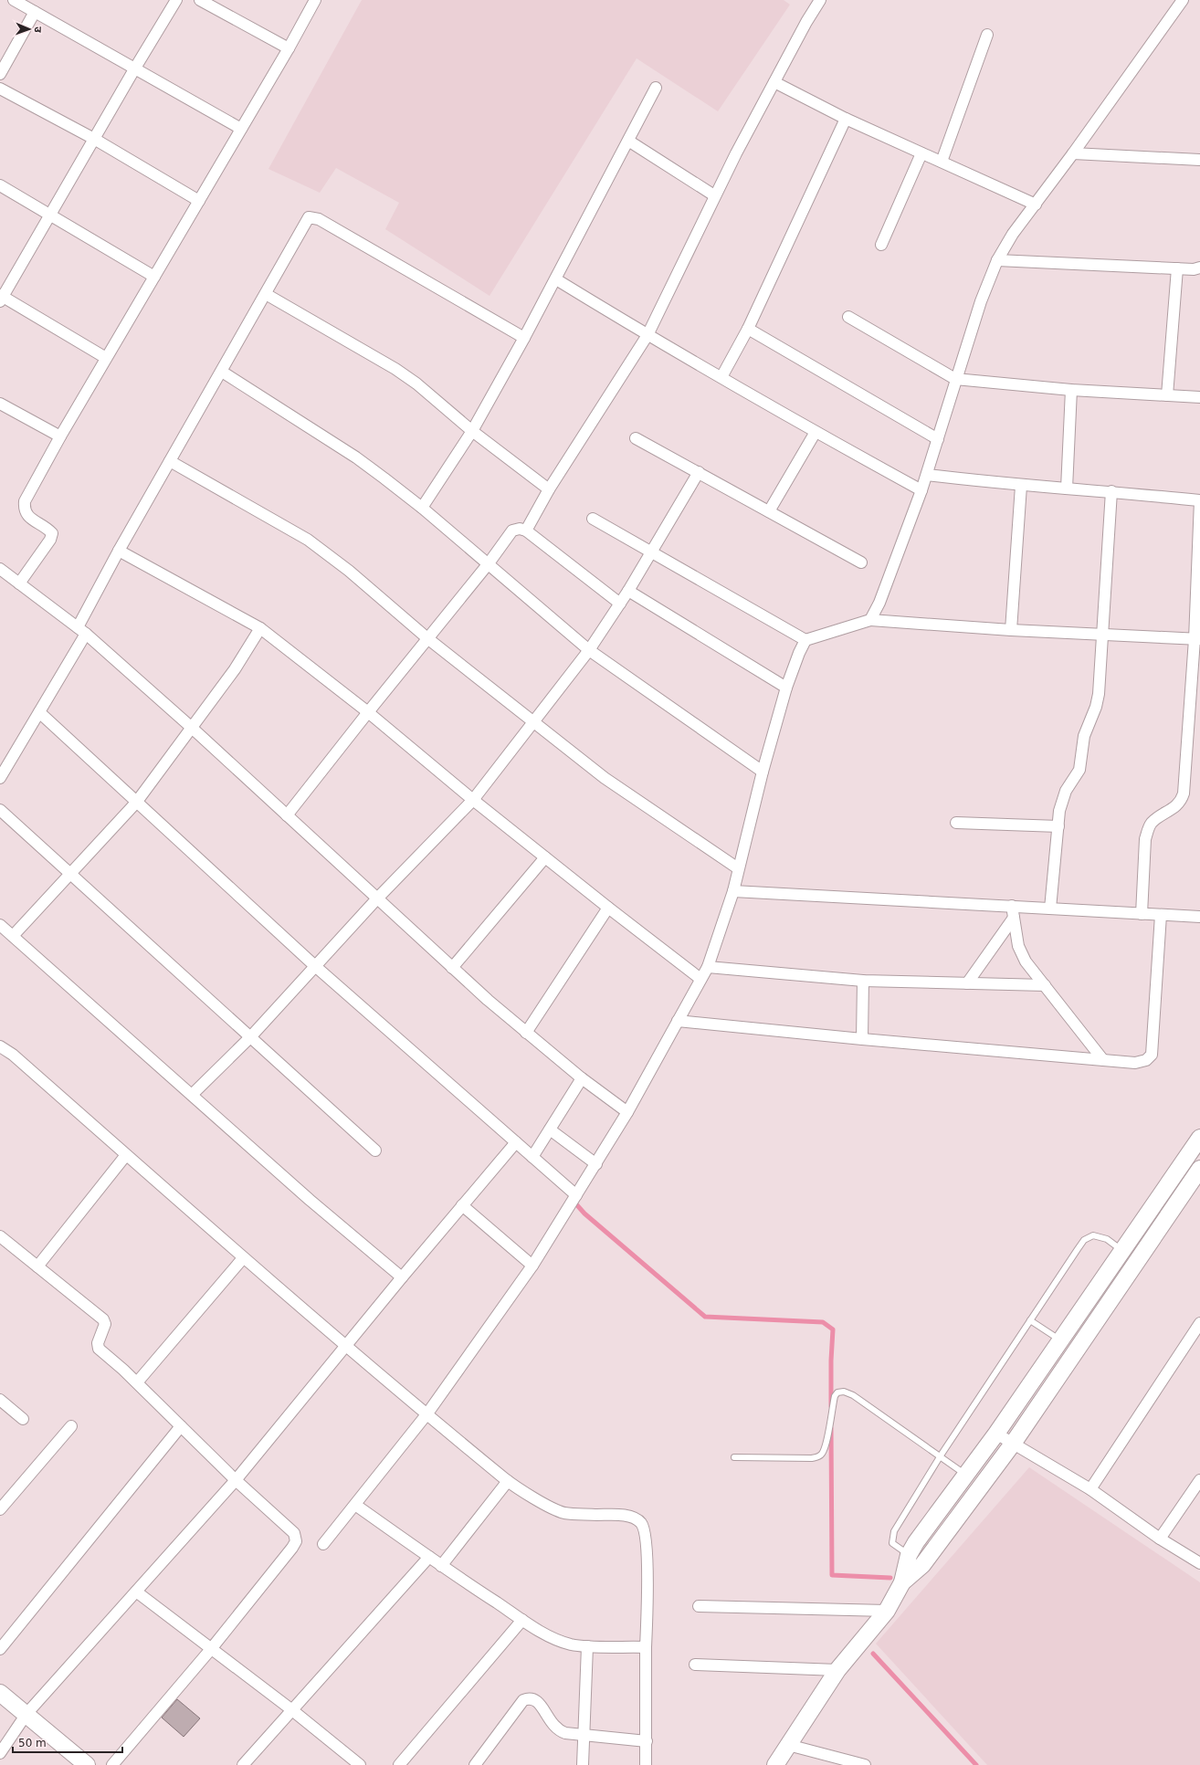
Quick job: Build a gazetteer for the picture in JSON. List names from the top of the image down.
{
  "scale_bar": "50 m",
  "north": "right"
}
